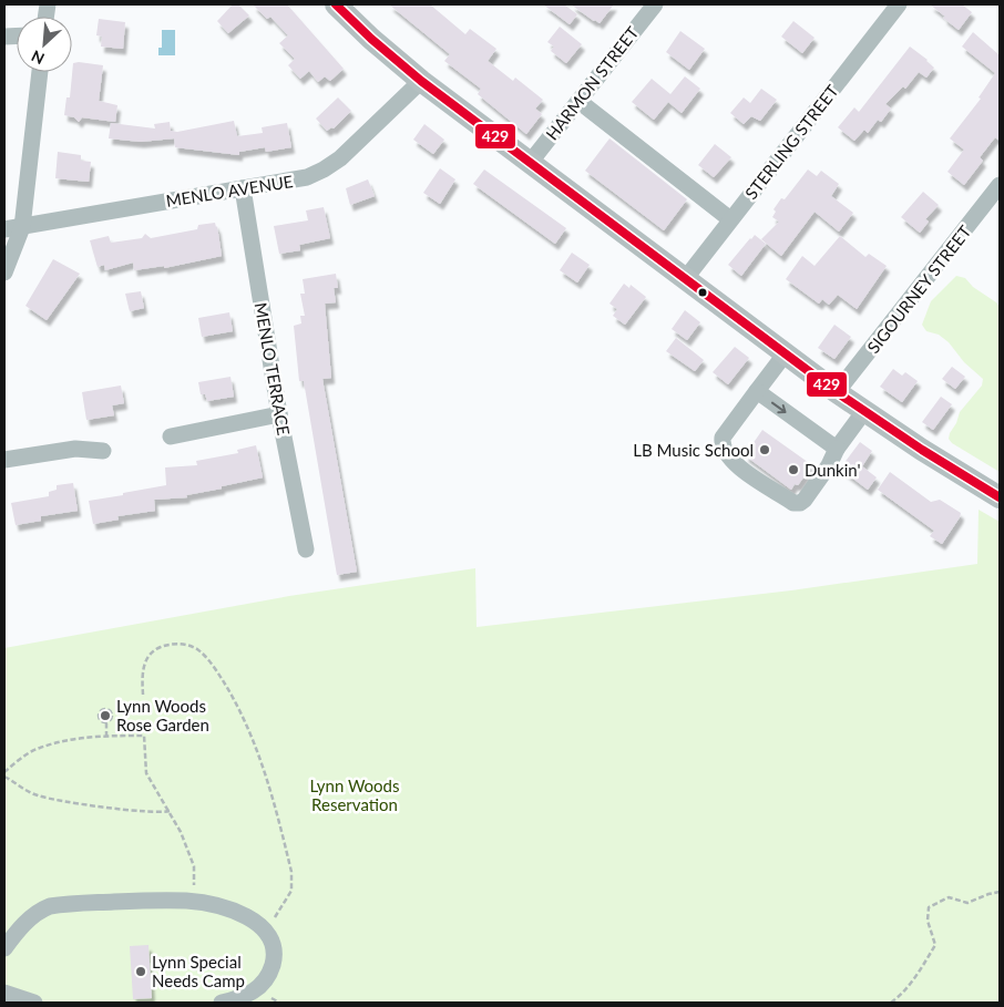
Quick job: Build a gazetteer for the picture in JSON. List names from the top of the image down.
{
  "streets": {
    "street": [
      "HARMON STREET",
      "STERLING STREET",
      "MENLO AVENUE",
      "SIGOURNEY STREET",
      "MENLO TERRACE"
    ]
  },
  "crossings": [
    ["MENLO AVENUE", "MENLO TERRACE"]
  ],
  "parks": ["Lynn Woods Reservation"],
  "places": [
    "LB Music School",
    "Dunkin'",
    "Lynn Woods Rose Garden",
    "Lynn Special Needs Camp"
  ],
  "lines": ["transit line 429"],
  "north": "bottom left"
}
